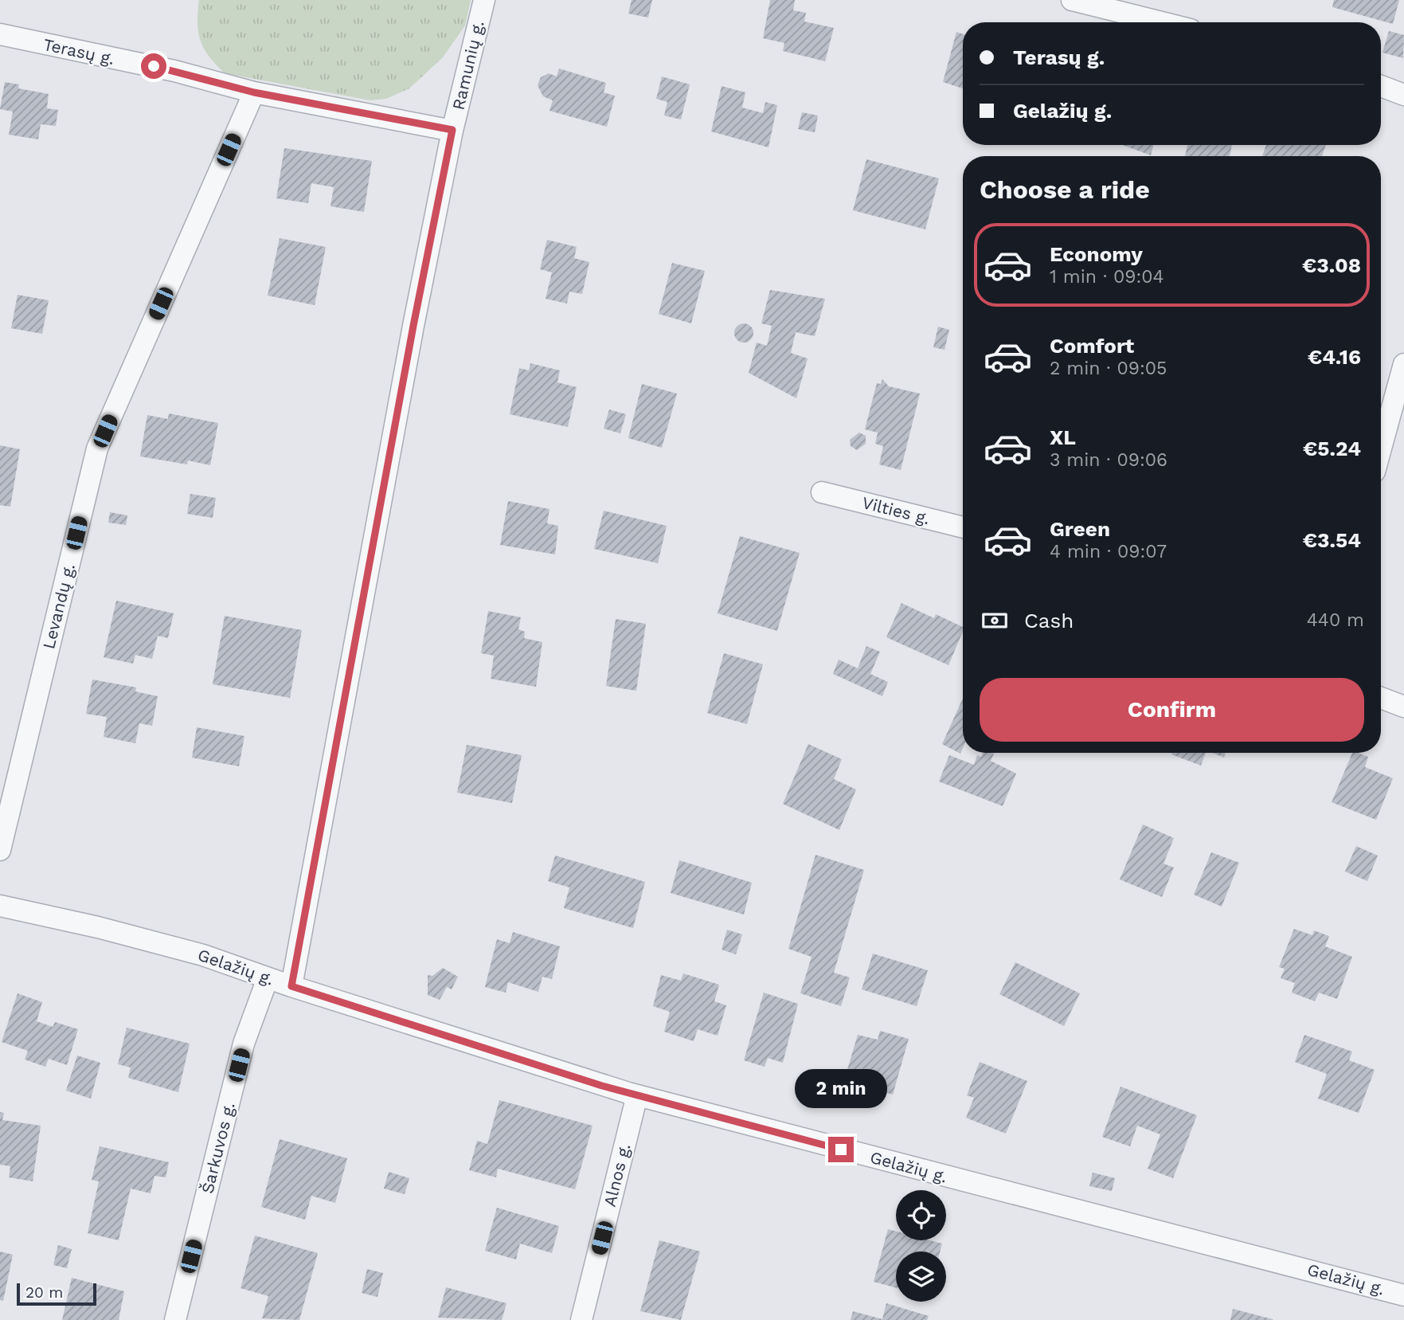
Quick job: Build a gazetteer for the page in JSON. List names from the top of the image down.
{
  "streets": {
    "street": [
      "Terasų g.",
      "Ramunių g.",
      "Vilties g.",
      "Levandų g.",
      "Gelažių g.",
      "Šarkuvos g.",
      "Alnos g."
    ]
  },
  "crossings": [
    ["Terasų g.", "Ramunių g."],
    ["Terasų g.", "Levandų g."],
    ["Ramunių g.", "Gelažių g."],
    ["Gelažių g.", "Šarkuvos g."],
    ["Gelažių g.", "Alnos g."]
  ],
  "scale_bar": "20 m",
  "page": {
    "banner": ["Terasų g.", "Gelažių g."],
    "heading": "Choose a ride",
    "list": [
      {
        "name": "Economy",
        "note": "1 min · 09:04",
        "value": "€3.08"
      },
      {
        "name": "Comfort",
        "note": "2 min · 09:05",
        "value": "€4.16"
      },
      {
        "name": "XL",
        "note": "3 min · 09:06",
        "value": "€5.24"
      },
      {
        "name": "Green",
        "note": "4 min · 09:07",
        "value": "€3.54"
      }
    ],
    "pay": ["Cash", "440 m"],
    "buttons": "Confirm",
    "bubble": "2 min",
    "scale": "20 m"
  }
}
